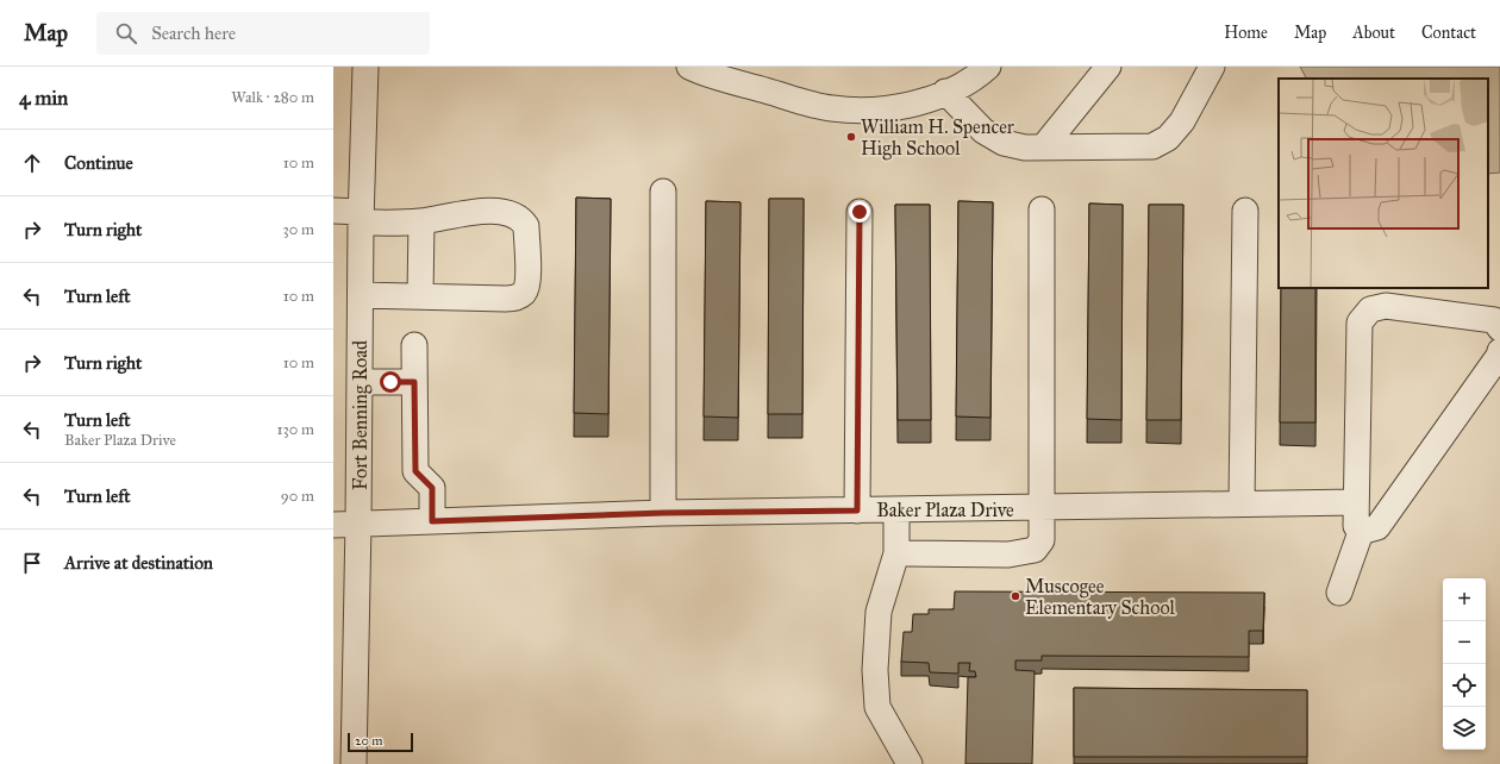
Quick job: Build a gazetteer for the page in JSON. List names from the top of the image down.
{
  "streets": {
    "street": ["Fort Benning Road", "Baker Plaza Drive"]
  },
  "crossings": [
    ["Fort Benning Road", "Baker Plaza Drive"]
  ],
  "places": ["William H. Spencer High School", "Muscogee Elementary School"],
  "scale_bar": "20 m",
  "page": {
    "header": "Map",
    "search": "Search here",
    "nav": [
      "Home",
      "Map",
      "About",
      "Contact"
    ],
    "heading": ["4 min", "Walk · 280 m"],
    "list": [
      ["Continue", "10 m"],
      ["Turn right", "30 m"],
      ["Turn left", "10 m"],
      ["Turn right", "10 m"],
      ["Turn left", "Baker Plaza Drive", "130 m"],
      ["Turn left", "90 m"],
      "Arrive at destination"
    ],
    "map_buttons": ["+", "−"],
    "scale": "20 m"
  }
}
